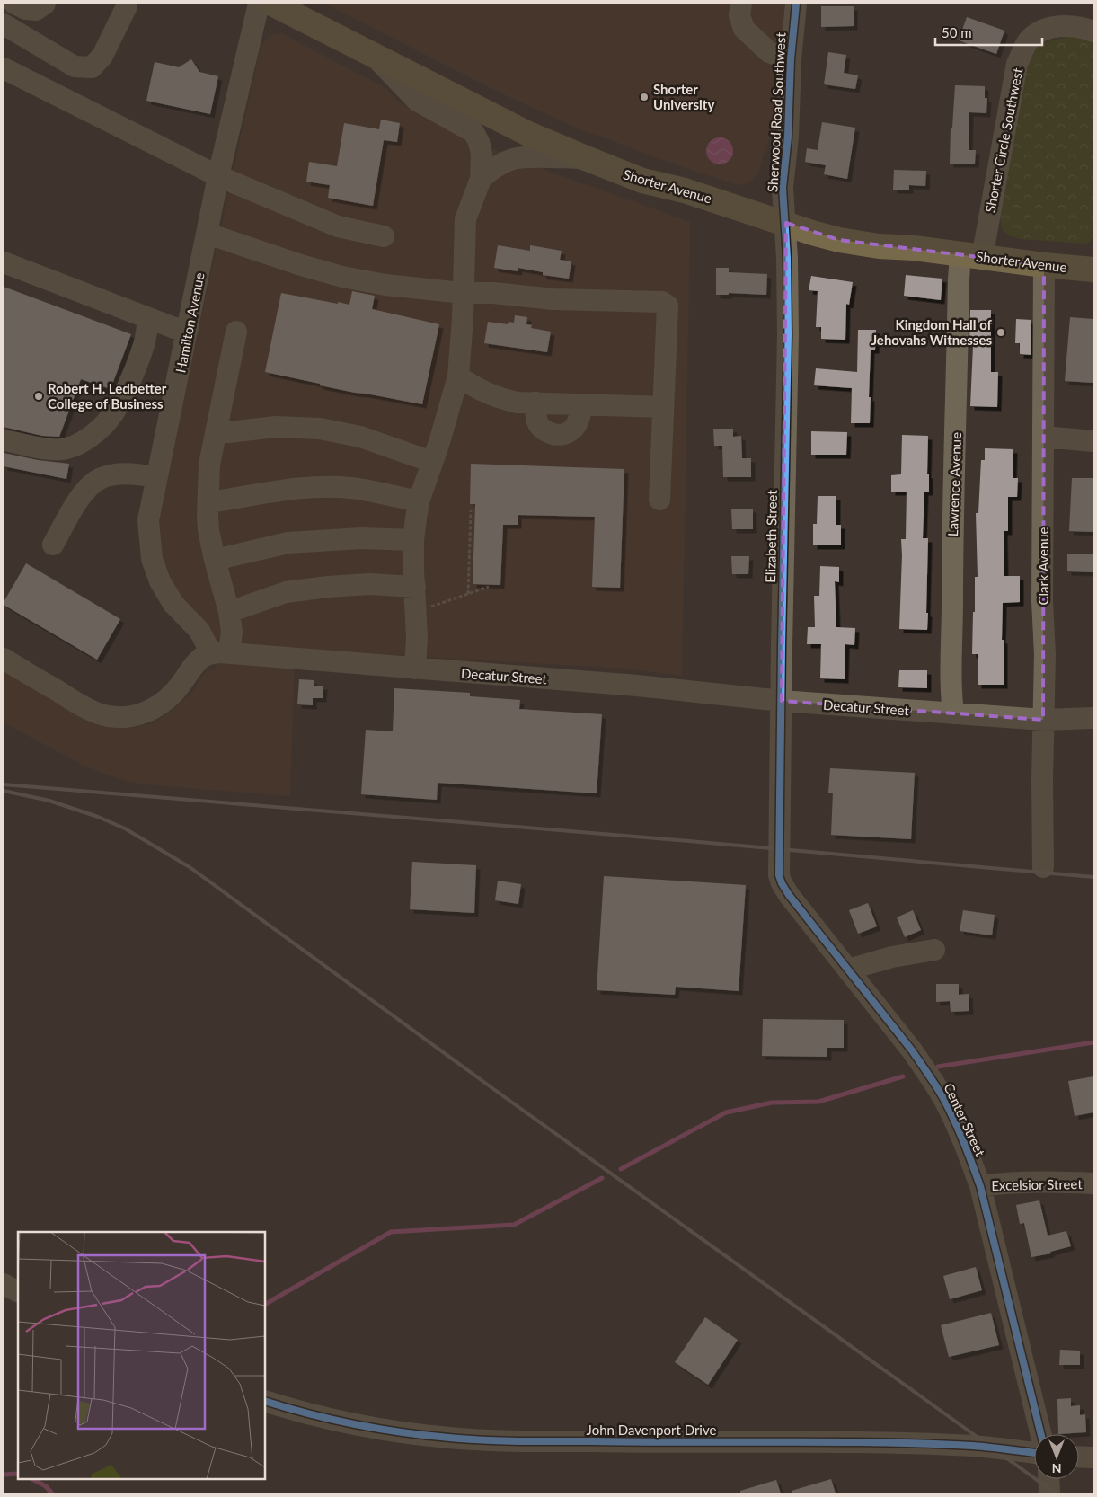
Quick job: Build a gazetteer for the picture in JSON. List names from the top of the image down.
{
  "streets": {
    "main road": ["Shorter Avenue"],
    "street": [
      "Sherwood Road Southwest",
      "Shorter Circle Southwest",
      "Hamilton Avenue",
      "Lawrence Avenue",
      "Elizabeth Street",
      "Clark Avenue",
      "Decatur Street",
      "Center Street",
      "Excelsior Street",
      "John Davenport Drive"
    ]
  },
  "crossings": [
    ["Sherwood Road Southwest", "Shorter Avenue"],
    ["Sherwood Road Southwest", "Elizabeth Street"],
    ["Shorter Circle Southwest", "Shorter Avenue"],
    ["Shorter Circle Southwest", "Lawrence Avenue"],
    ["Shorter Avenue", "Lawrence Avenue"],
    ["Shorter Avenue", "Elizabeth Street"],
    ["Shorter Avenue", "Clark Avenue"],
    ["Hamilton Avenue", "Decatur Street"],
    ["Lawrence Avenue", "Decatur Street"],
    ["Elizabeth Street", "Decatur Street"],
    ["Elizabeth Street", "Center Street"],
    ["Clark Avenue", "Decatur Street"],
    ["Center Street", "Excelsior Street"]
  ],
  "places": ["Shorter University", "Kingdom Hall of Jehovahs Witnesses", "Robert H. Ledbetter College of Business"],
  "scale_bar": "50 m",
  "north": "bottom"
}
